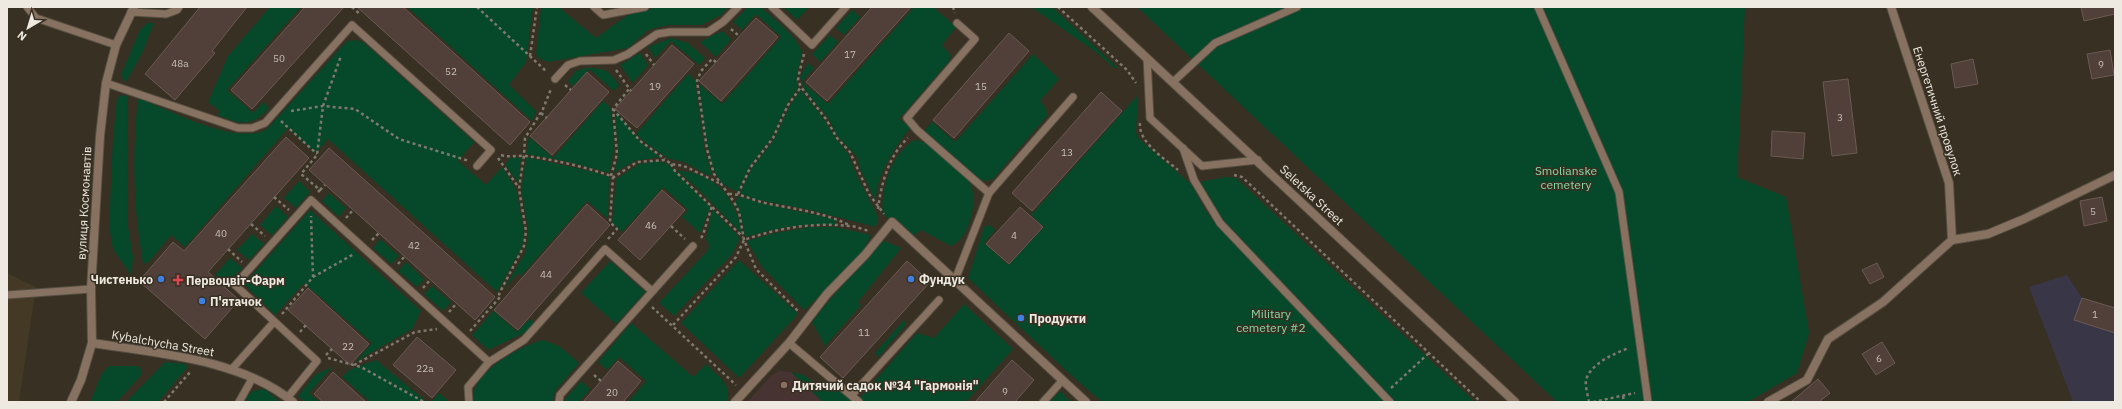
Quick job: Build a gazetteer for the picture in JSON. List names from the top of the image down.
{
  "streets": {
    "street": [
      "Енергетичний провулок",
      "Seletska Street",
      "вулиця Космонавтів",
      "Kybalchycha Street"
    ]
  },
  "crossings": [
    ["вулиця Космонавтів", "Kybalchycha Street"]
  ],
  "parks": ["Smolianske cemetery", "Military cemetery #2"],
  "places": {
    "other": [
      "Чистенько",
      "Фундук",
      "П'ятачок",
      "Продукти",
      "Дитячий садок №34 \"Гармонія\""
    ],
    "health": ["Первоцвіт-Фарм"]
  },
  "house_numbers": [
    "17",
    "50",
    "48а",
    "9",
    "52",
    "19",
    "15",
    "3",
    "13",
    "5",
    "46",
    "40",
    "4",
    "42",
    "44",
    "1",
    "11",
    "22",
    "6",
    "22а",
    "9",
    "20"
  ],
  "north": "bottom left"
}
